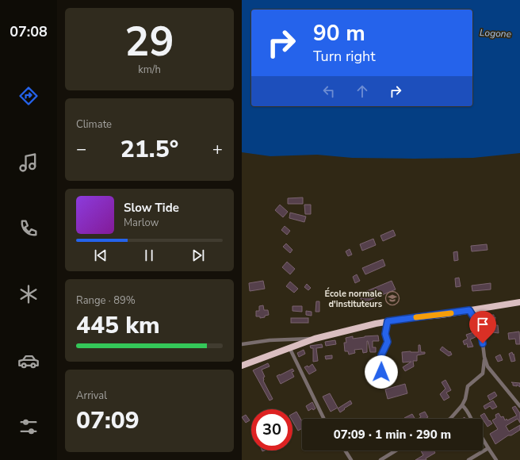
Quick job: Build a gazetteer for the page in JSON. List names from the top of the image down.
{
  "water": ["Logone"],
  "places": {
    "school or university": ["École normale d'instituteurs"]
  },
  "page": {
    "tabs": "07:08",
    "tile": [
      ["29", "km/h"],
      "Climate",
      ["Range · 89%", "445 km"],
      ["Arrival", "07:09"]
    ],
    "turn": ["90 m", "Turn right"],
    "heat": ["−", "21.5°", "+"],
    "song": ["Slow Tide", "Marlow"],
    "limit": "30",
    "trip": "07:09 · 1 min · 290 m"
  }
}
